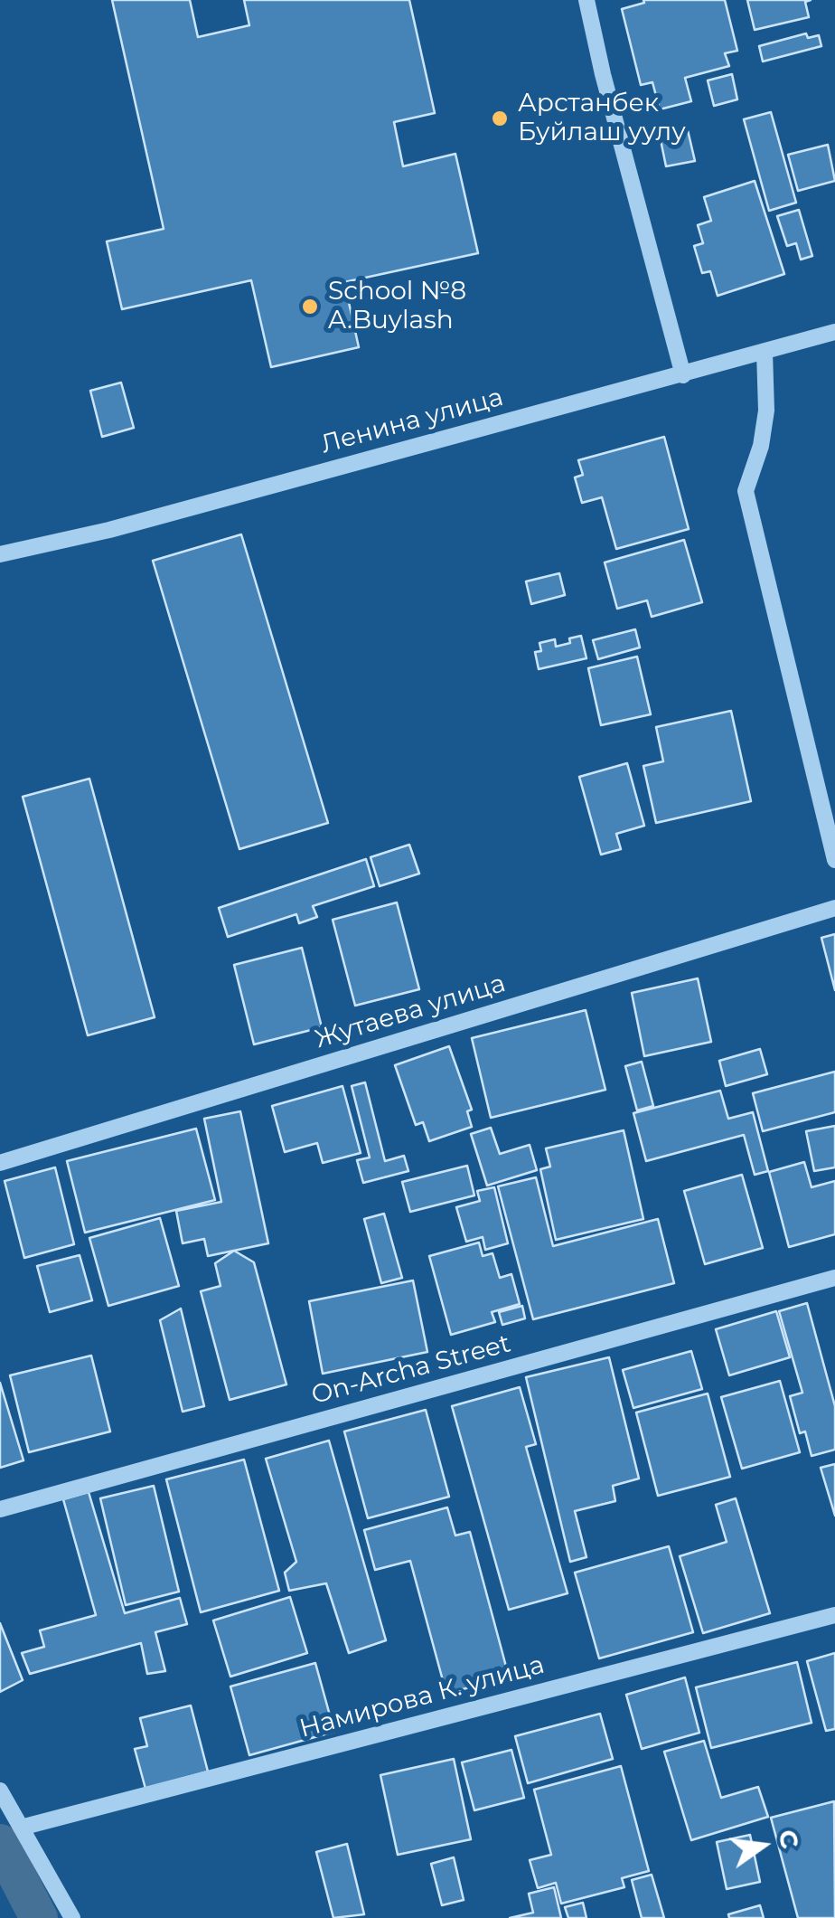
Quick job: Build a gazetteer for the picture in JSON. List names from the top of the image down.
{
  "streets": {
    "street": [
      "Ленина улица",
      "Жутаева улица",
      "On-Archa Street",
      "Намирова К. улица"
    ]
  },
  "places": ["Арстанбек Буйлаш уулу", "School №8 A.Buylash"],
  "north": "right"
}
